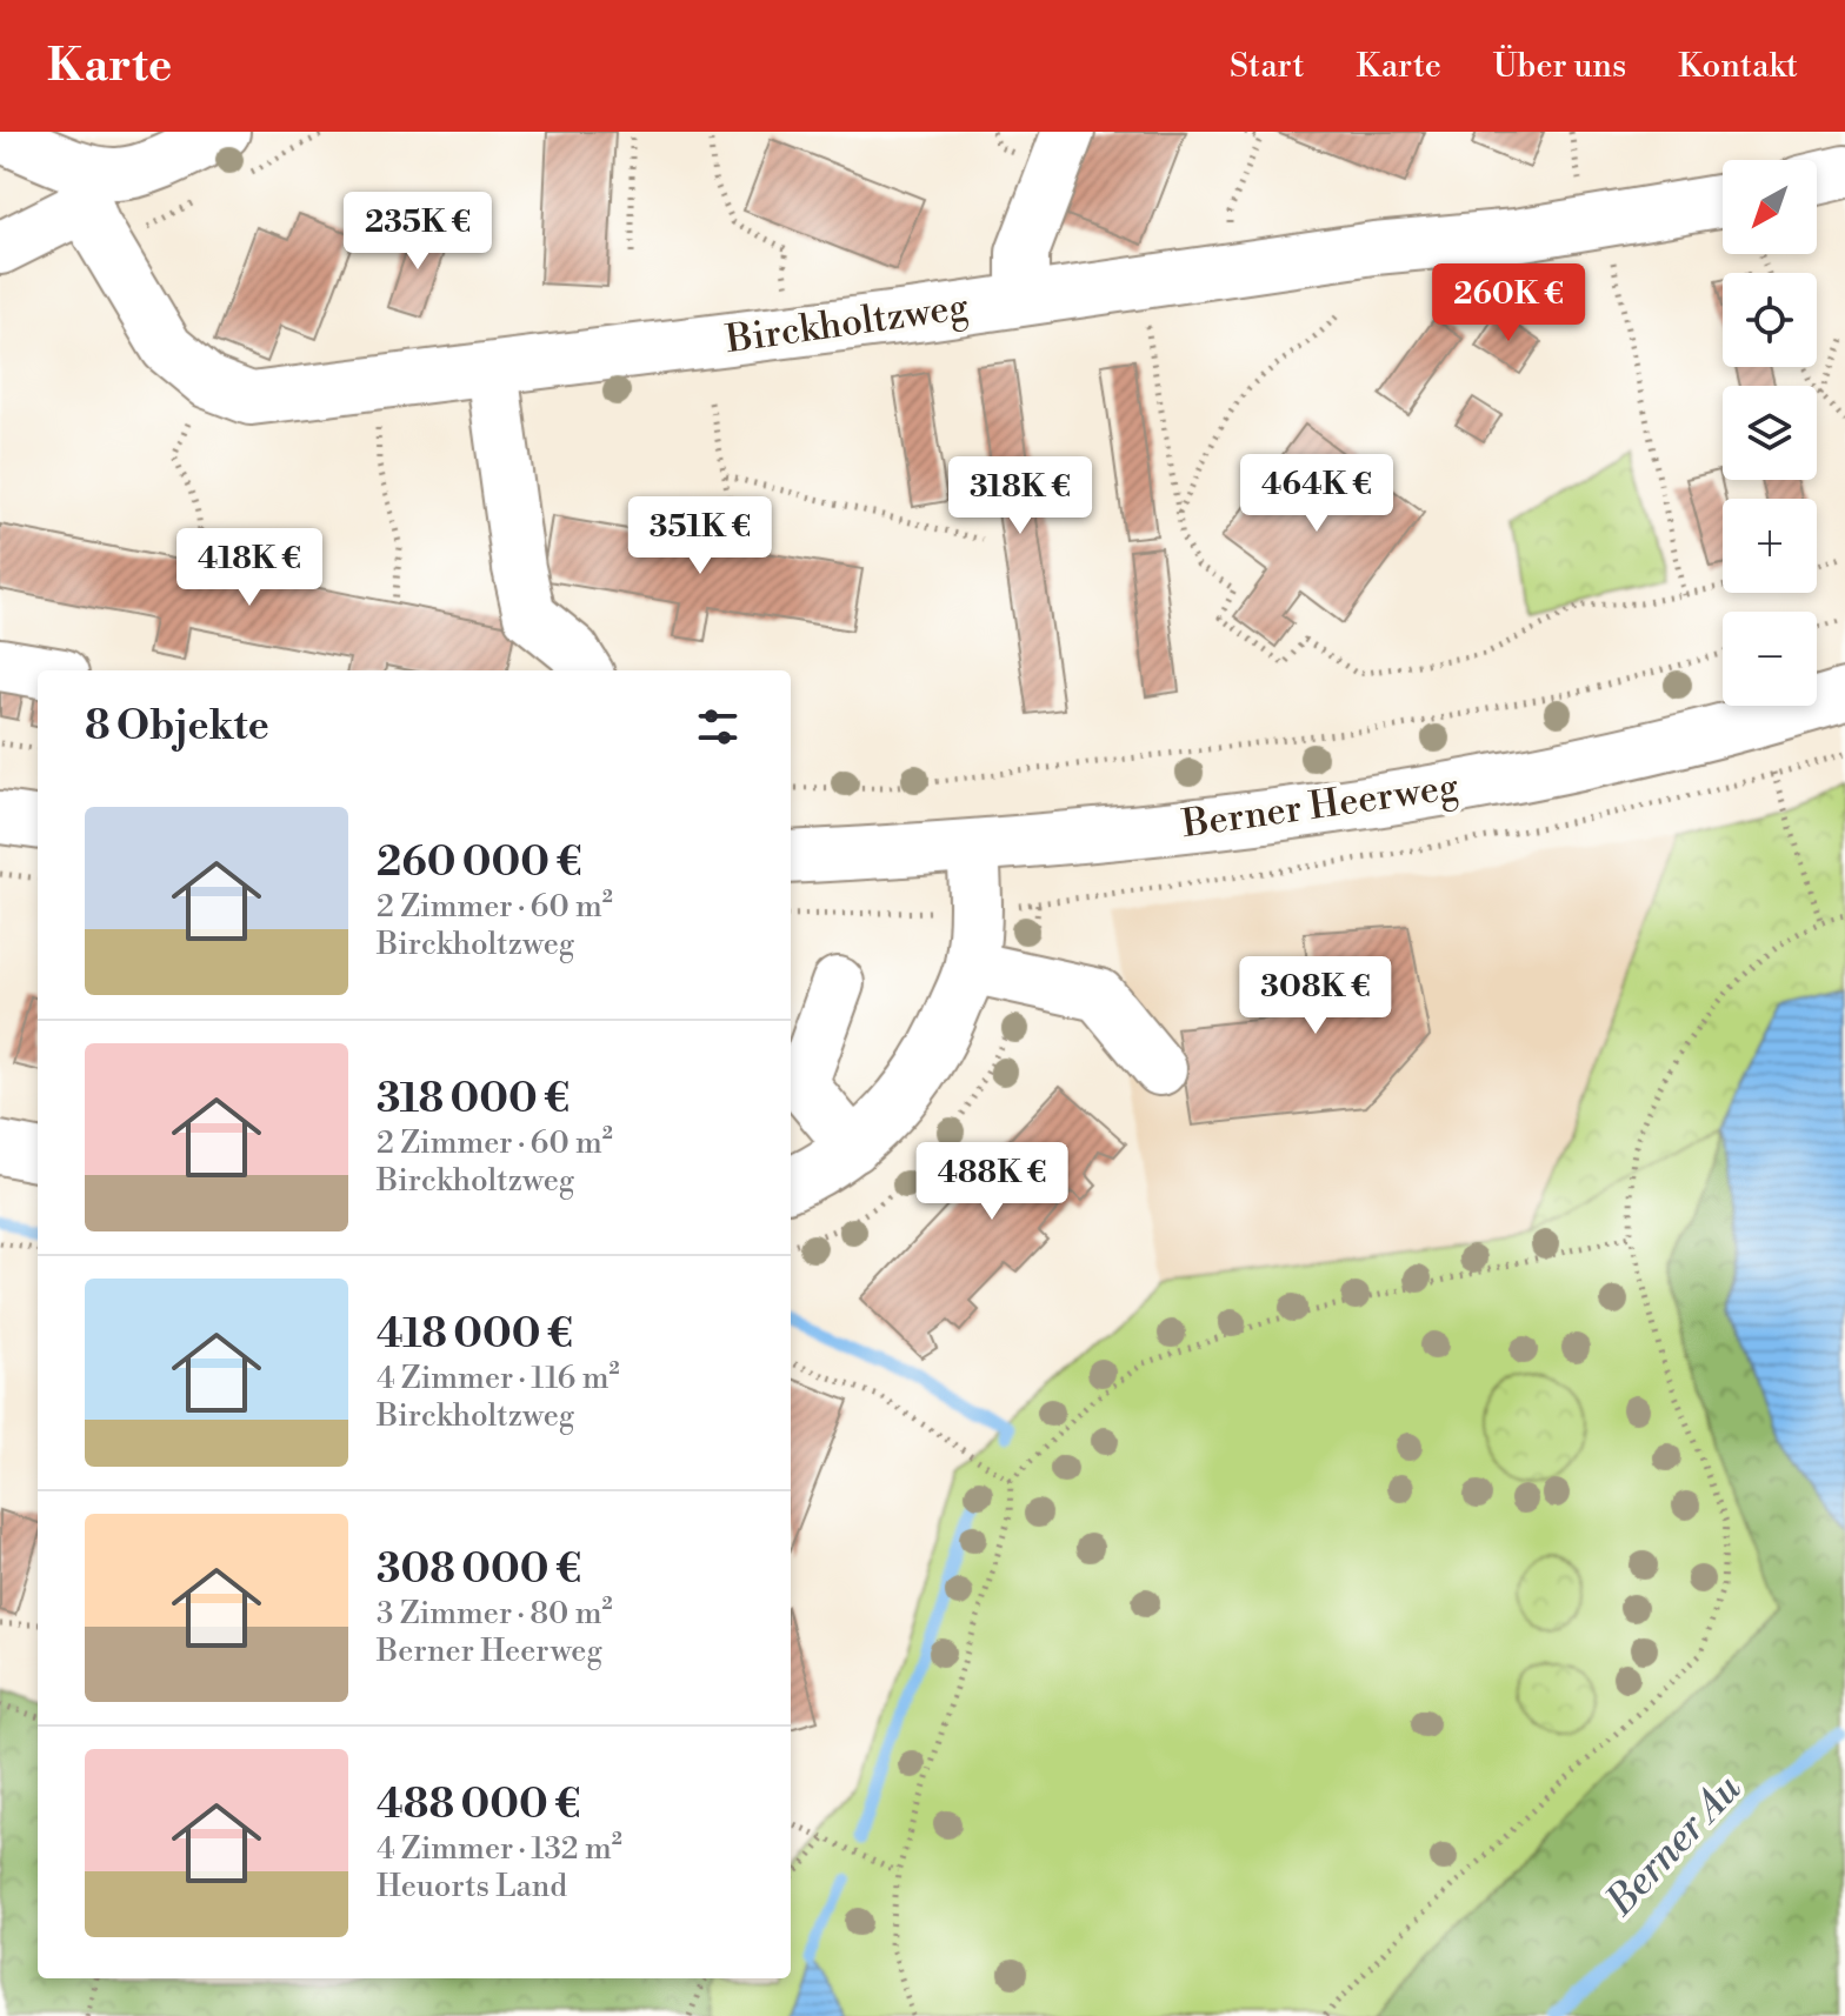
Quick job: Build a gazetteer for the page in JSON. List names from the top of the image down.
{
  "streets": {
    "street": ["Birckholtzweg", "Berner Heerweg"]
  },
  "water": ["Berner Au"],
  "north": "bottom left",
  "page": {
    "header": "Karte",
    "nav": [
      "Start",
      "Karte",
      "Über uns",
      "Kontakt"
    ],
    "map_buttons": ["+", "−"],
    "price": [
      "235K €",
      "260K €",
      "464K €",
      "318K €",
      "351K €",
      "418K €",
      "308K €",
      "488K €"
    ],
    "heading": "8 Objekte",
    "list": [
      {
        "name": "260 000 €",
        "note": "2 Zimmer · 60 m² · Birckholtzweg"
      },
      {
        "name": "318 000 €",
        "note": "2 Zimmer · 60 m² · Birckholtzweg"
      },
      {
        "name": "418 000 €",
        "note": "4 Zimmer · 116 m² · Birckholtzweg"
      },
      {
        "name": "308 000 €",
        "note": "3 Zimmer · 80 m² · Berner Heerweg"
      },
      {
        "name": "488 000 €",
        "note": "4 Zimmer · 132 m² · Heuorts Land"
      }
    ]
  }
}
